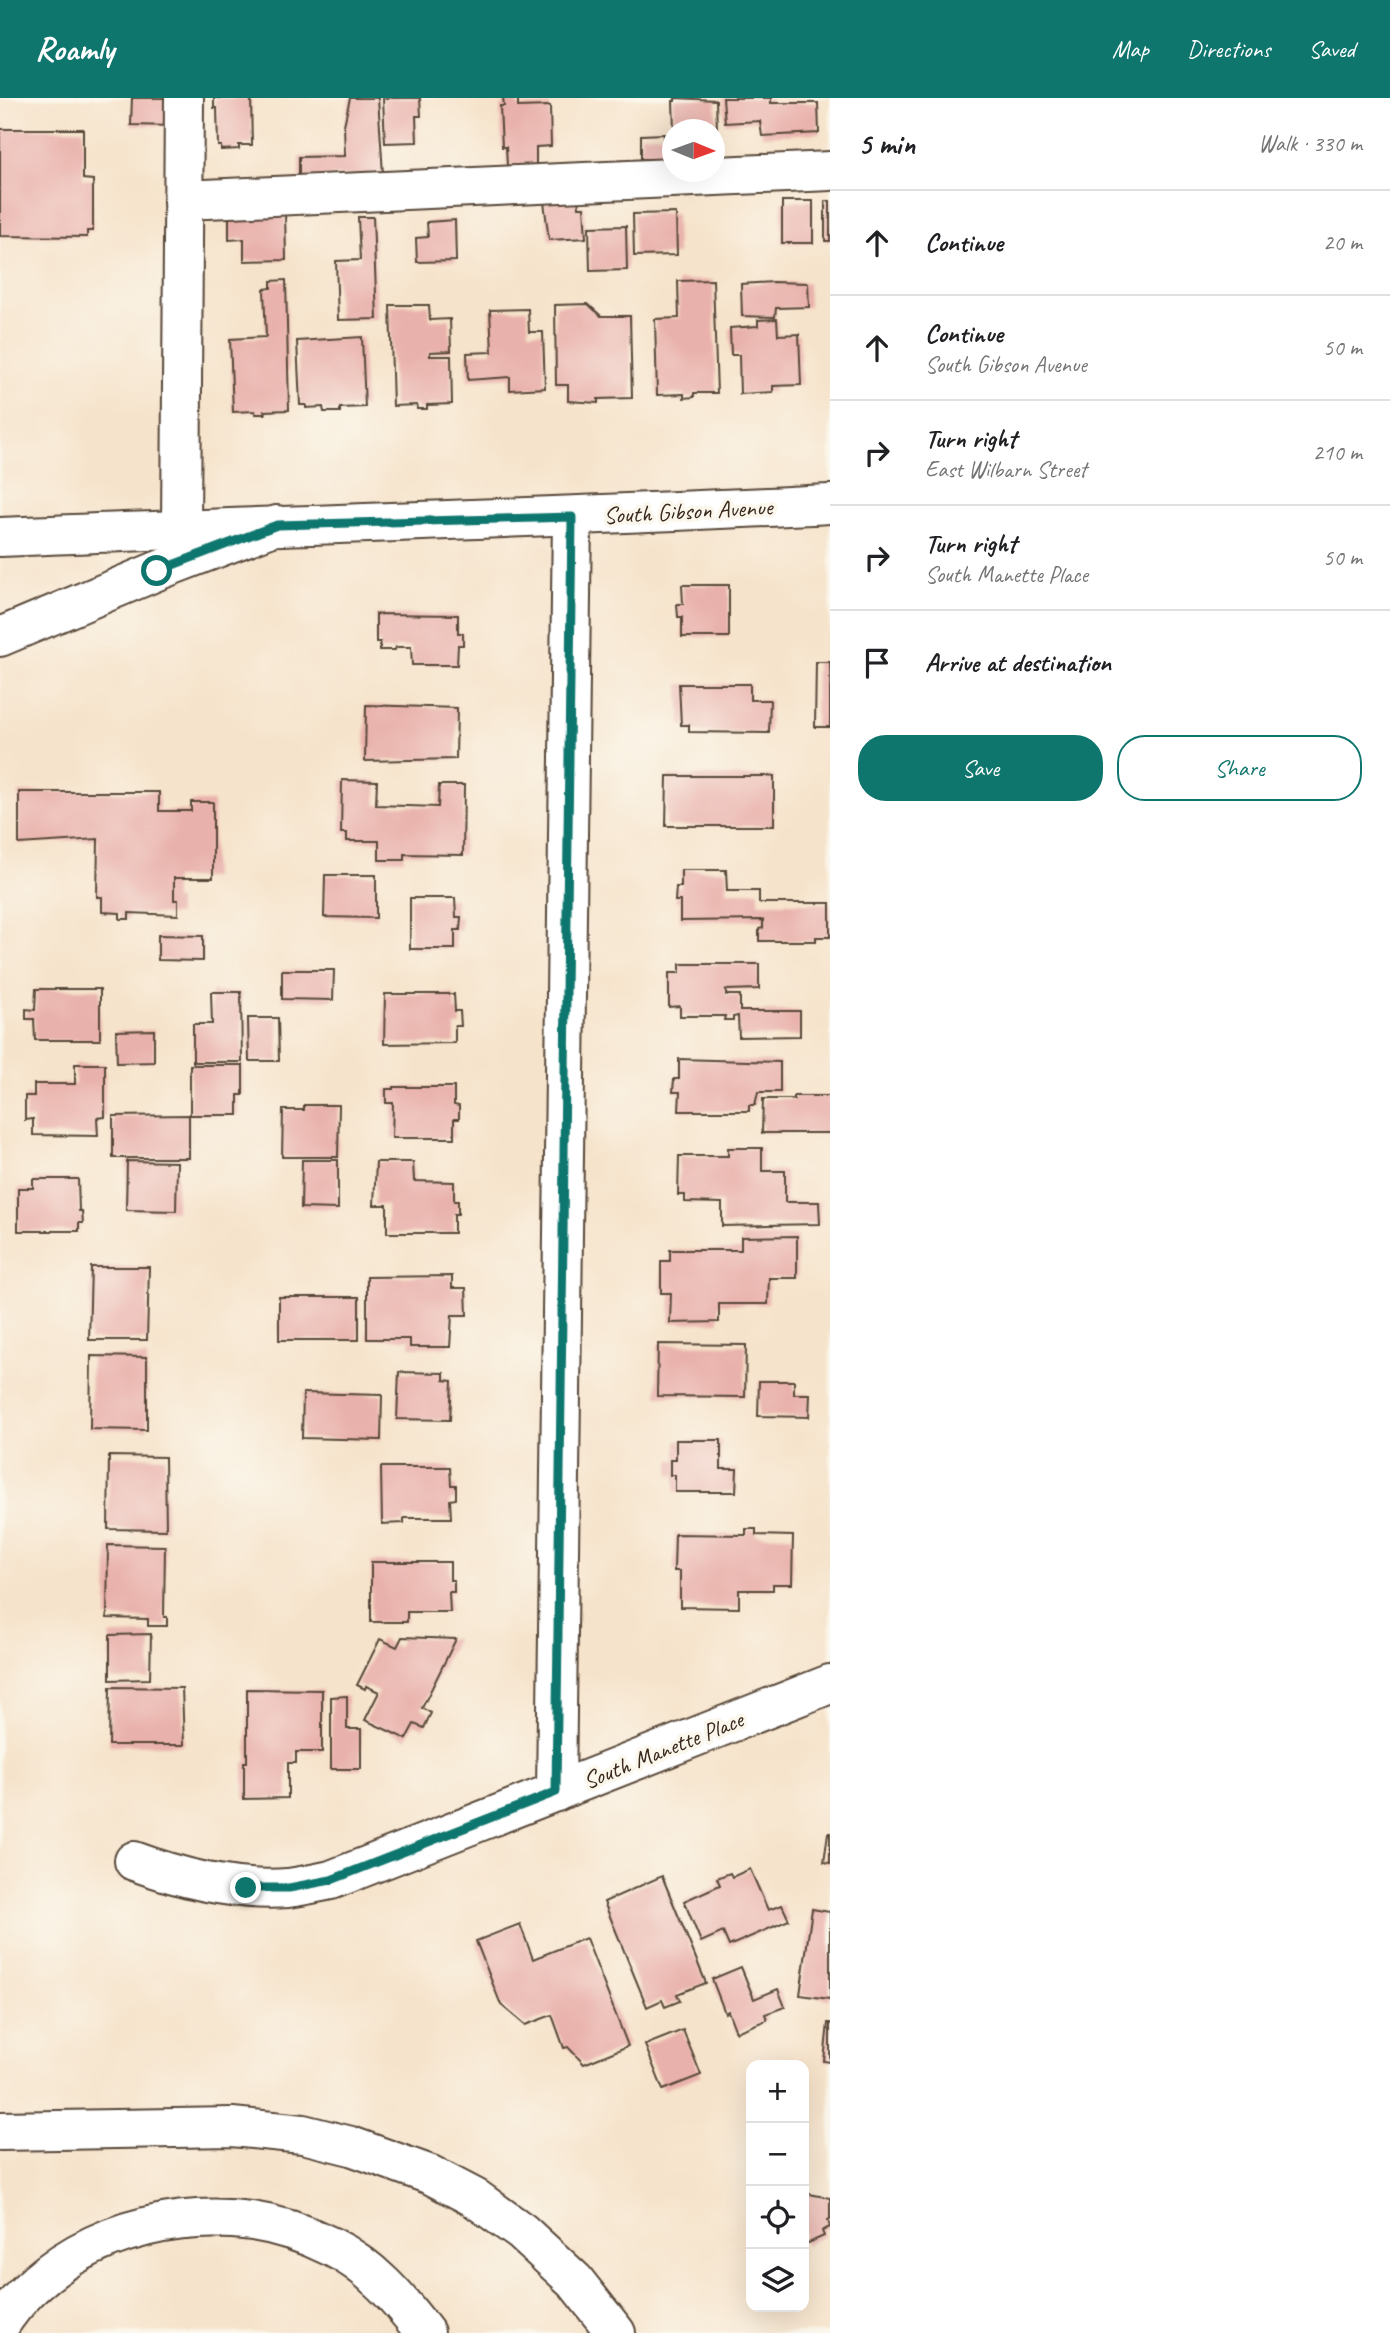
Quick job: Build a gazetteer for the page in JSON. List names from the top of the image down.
{
  "streets": {
    "main road": ["South Gibson Avenue", "South Manette Place"]
  },
  "north": "right",
  "page": {
    "header": "Roamly",
    "nav": ["Map", "Directions", "Saved"],
    "heading": ["5 min", "Walk · 330 m"],
    "list": [
      ["Continue", "20 m"],
      ["Continue", "South Gibson Avenue", "50 m"],
      ["Turn right", "East Wilbarn Street", "210 m"],
      ["Turn right", "South Manette Place", "50 m"],
      "Arrive at destination"
    ],
    "buttons": ["Save", "Share"],
    "map_buttons": ["+", "−"]
  }
}
